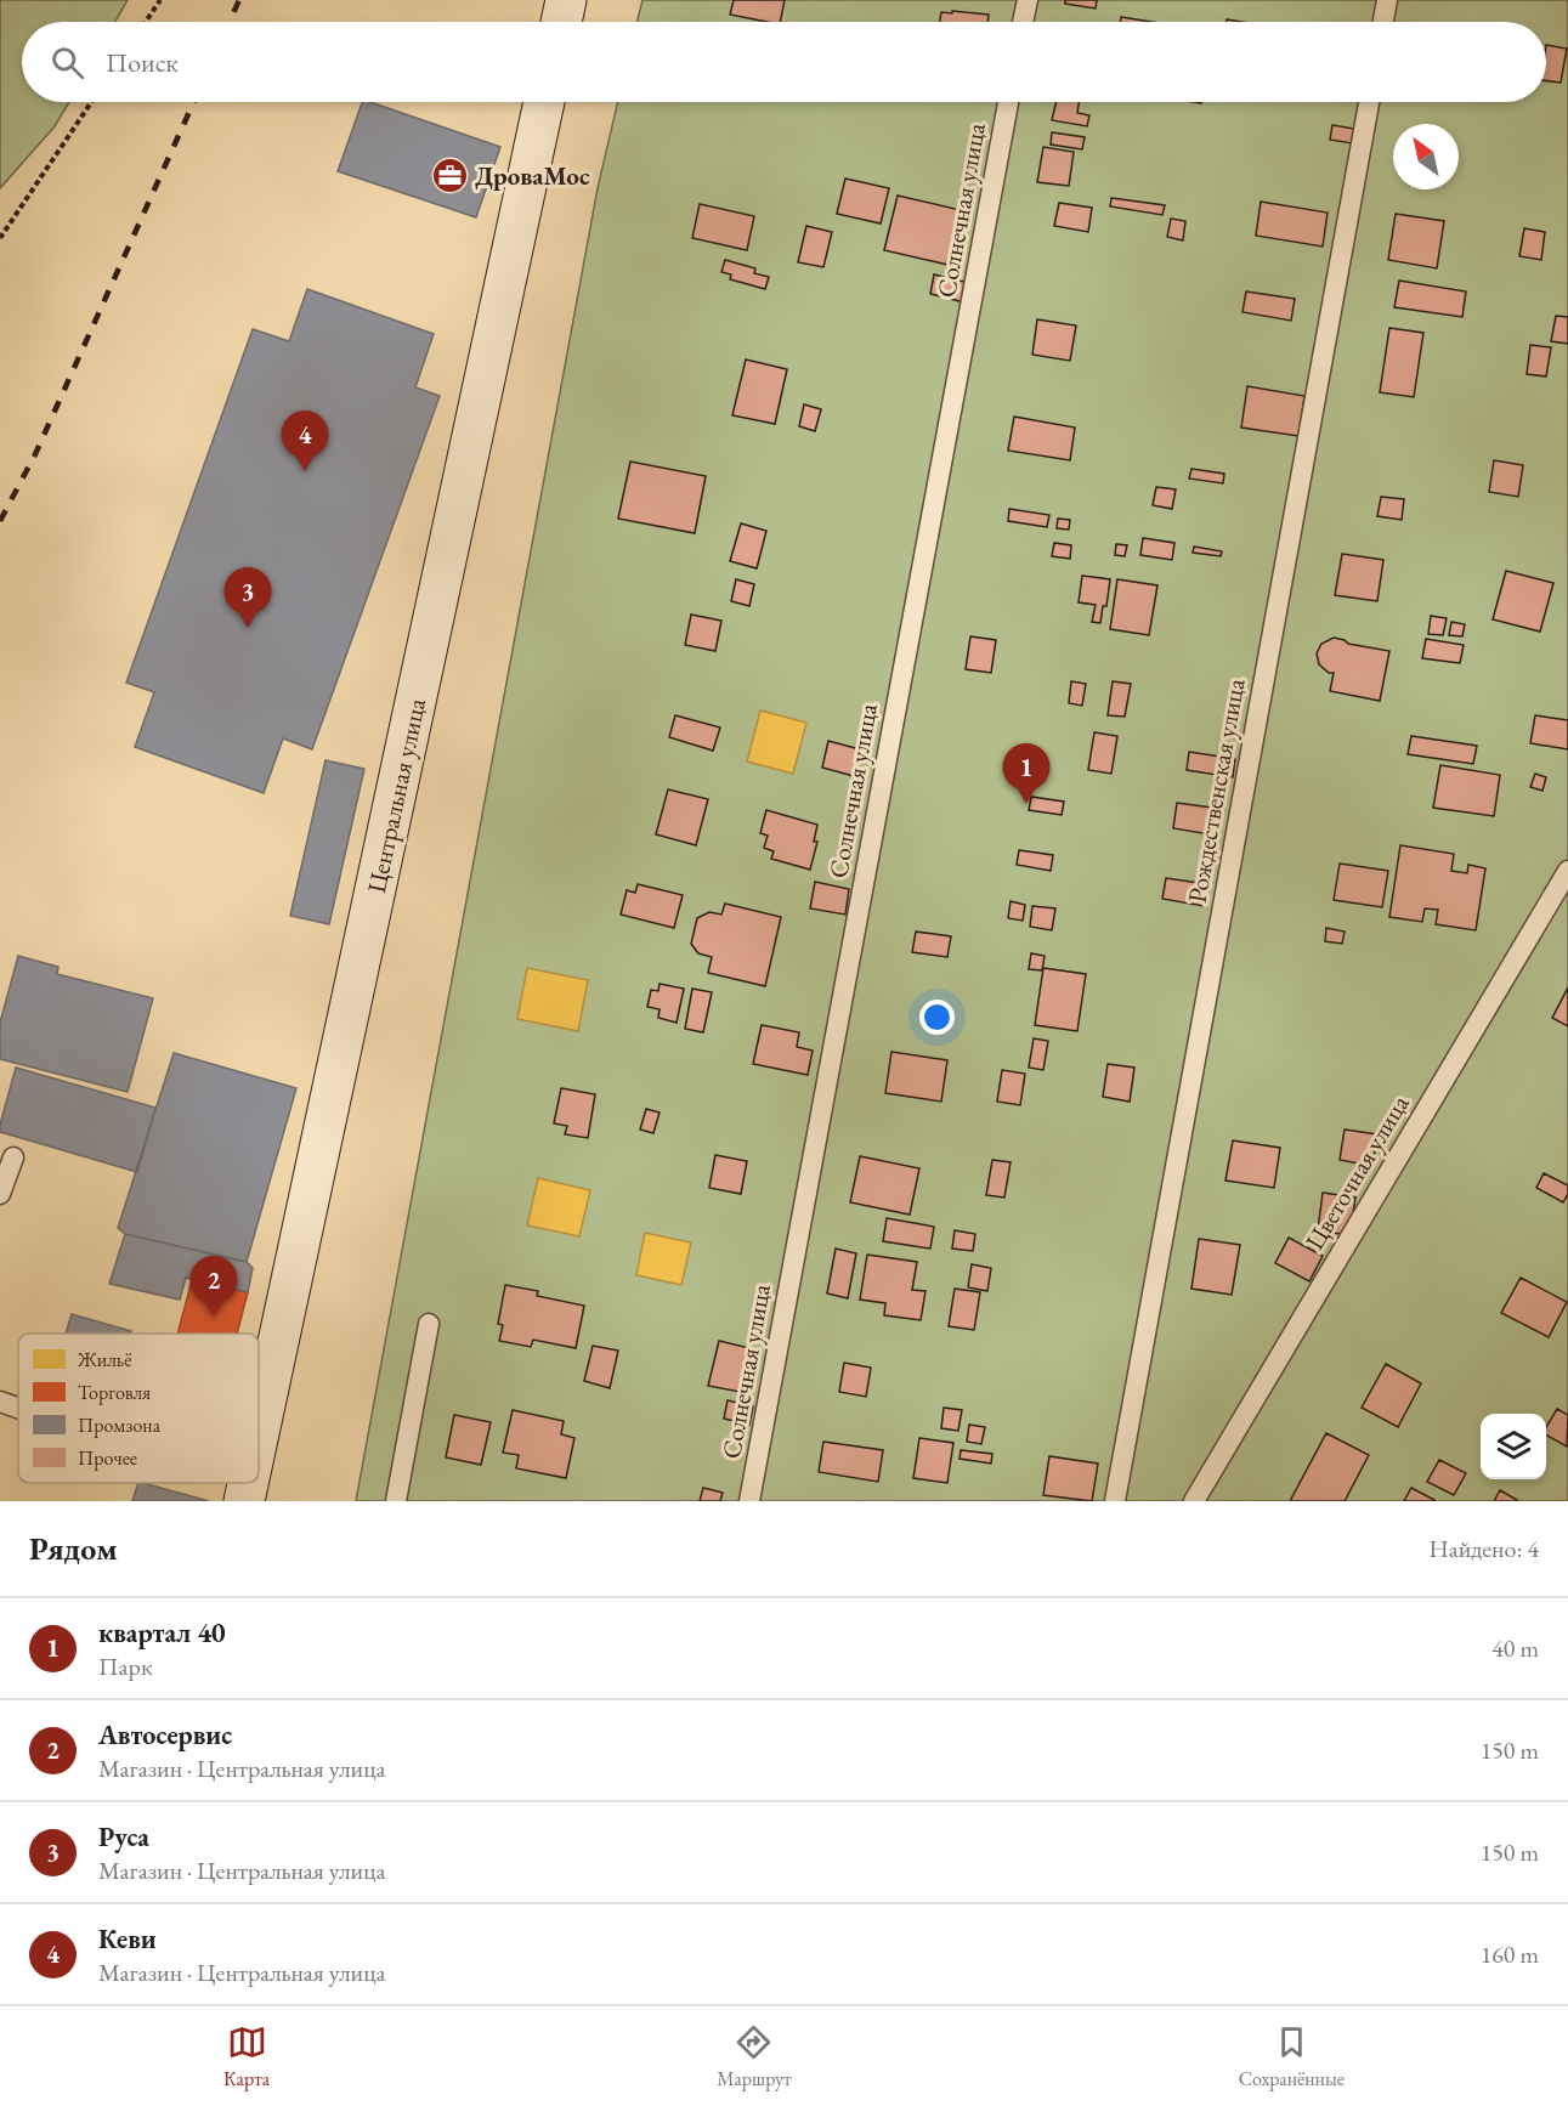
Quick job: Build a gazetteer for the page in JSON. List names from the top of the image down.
{
  "streets": {
    "street": ["Центральная улица"],
    "lane": ["Солнечная улица", "Рождественская улица", "Цветочная улица"]
  },
  "places": {
    "office": ["ДроваМос"]
  },
  "legend": [
    "Жильё",
    "Торговля",
    "Промзона",
    "Прочее"
  ],
  "north": "top left",
  "page": {
    "search": "Поиск",
    "pins": [
      "4",
      "3",
      "1",
      "2"
    ],
    "heading": ["Рядом", "Найдено: 4"],
    "list": [
      {
        "mark": "1",
        "name": "квартал 40",
        "note": "Парк",
        "value": "40 m"
      },
      {
        "mark": "2",
        "name": "Автосервис",
        "note": "Магазин · Центральная улица",
        "value": "150 m"
      },
      {
        "mark": "3",
        "name": "Руса",
        "note": "Магазин · Центральная улица",
        "value": "150 m"
      },
      {
        "mark": "4",
        "name": "Кеви",
        "note": "Магазин · Центральная улица",
        "value": "160 m"
      }
    ],
    "nav": ["Карта", "Маршрут", "Сохранённые"]
  }
}
